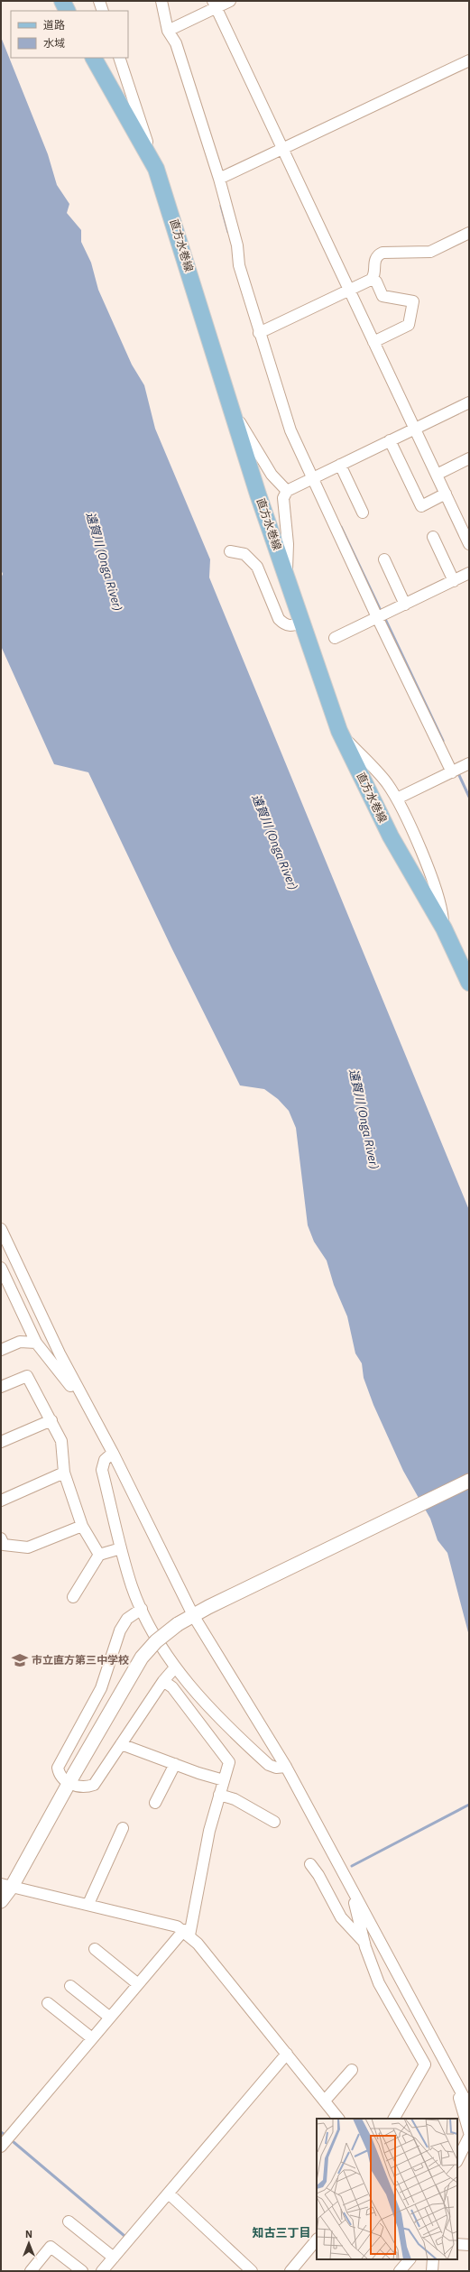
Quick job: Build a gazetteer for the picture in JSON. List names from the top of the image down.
{
  "streets": {
    "main road": ["直方水巻線"]
  },
  "districts": ["知古三丁目"],
  "water": ["遠賀川 (Onga River)"],
  "places": {
    "school or university": ["市立直方第三中学校"]
  },
  "legend": ["道路", "水域"],
  "north": "top"
}
